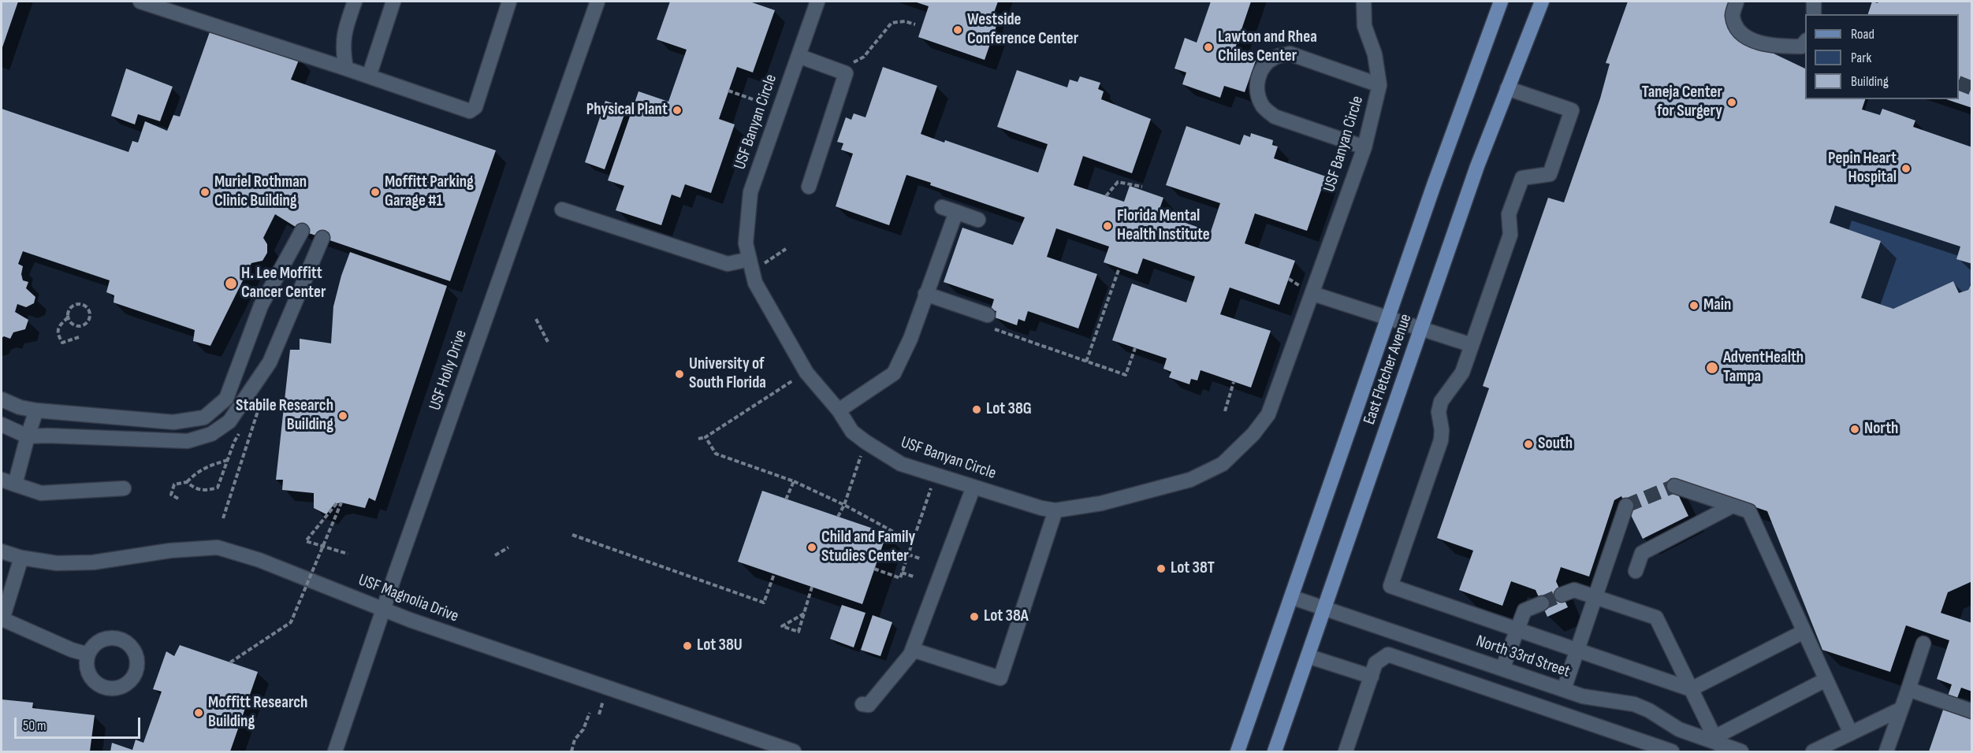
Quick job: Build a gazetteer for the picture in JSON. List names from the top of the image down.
{
  "streets": {
    "main road": ["East Fletcher Avenue"],
    "street": [
      "USF Banyan Circle",
      "USF Holly Drive",
      "USF Magnolia Drive",
      "North 33rd Street"
    ]
  },
  "crossings": [
    ["East Fletcher Avenue", "North 33rd Street"],
    ["USF Holly Drive", "USF Magnolia Drive"]
  ],
  "places": [
    "Westside Conference Center",
    "Lawton and Rhea Chiles Center",
    "Taneja Center for Surgery",
    "Physical Plant",
    "Pepin Heart Hospital",
    "Muriel Rothman Clinic Building",
    "Moffitt Parking Garage #1",
    "Florida Mental Health Institute",
    "H. Lee Moffitt Cancer Center",
    "Main",
    "AdventHealth Tampa",
    "University of South Florida",
    "Lot 38G",
    "Stabile Research Building",
    "North",
    "South",
    "Child and Family Studies Center",
    "Lot 38T",
    "Lot 38A",
    "Lot 38U",
    "Moffitt Research Building"
  ],
  "legend": ["Road", "Park", "Building"],
  "scale_bar": "50 m"
}
